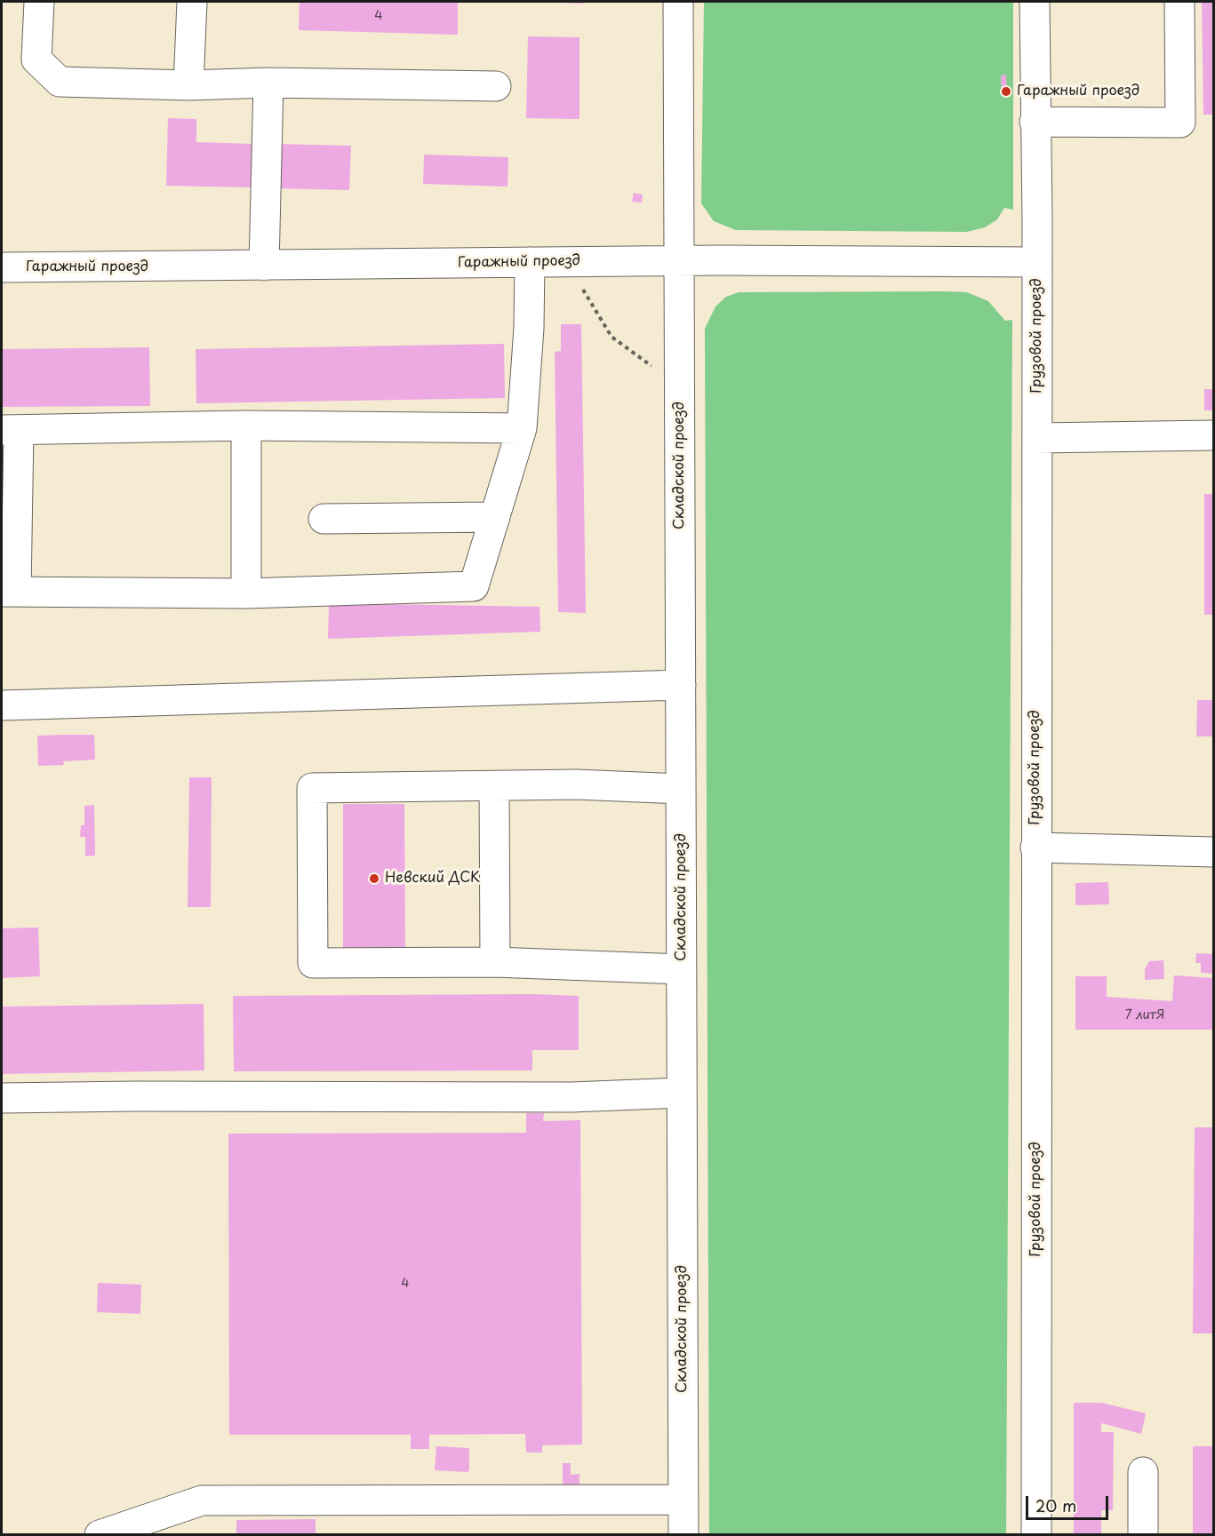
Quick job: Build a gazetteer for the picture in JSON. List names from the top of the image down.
{
  "streets": {
    "street": ["Гаражный проезд", "Грузовой проезд", "Складской проезд"]
  },
  "crossings": [
    ["Гаражный проезд", "Грузовой проезд"],
    ["Гаражный проезд", "Складской проезд"]
  ],
  "places": ["Гаражный проезд", "Невский ДСК"],
  "house_numbers": ["4", "7 литЯ", "4"],
  "scale_bar": "20 m"
}
